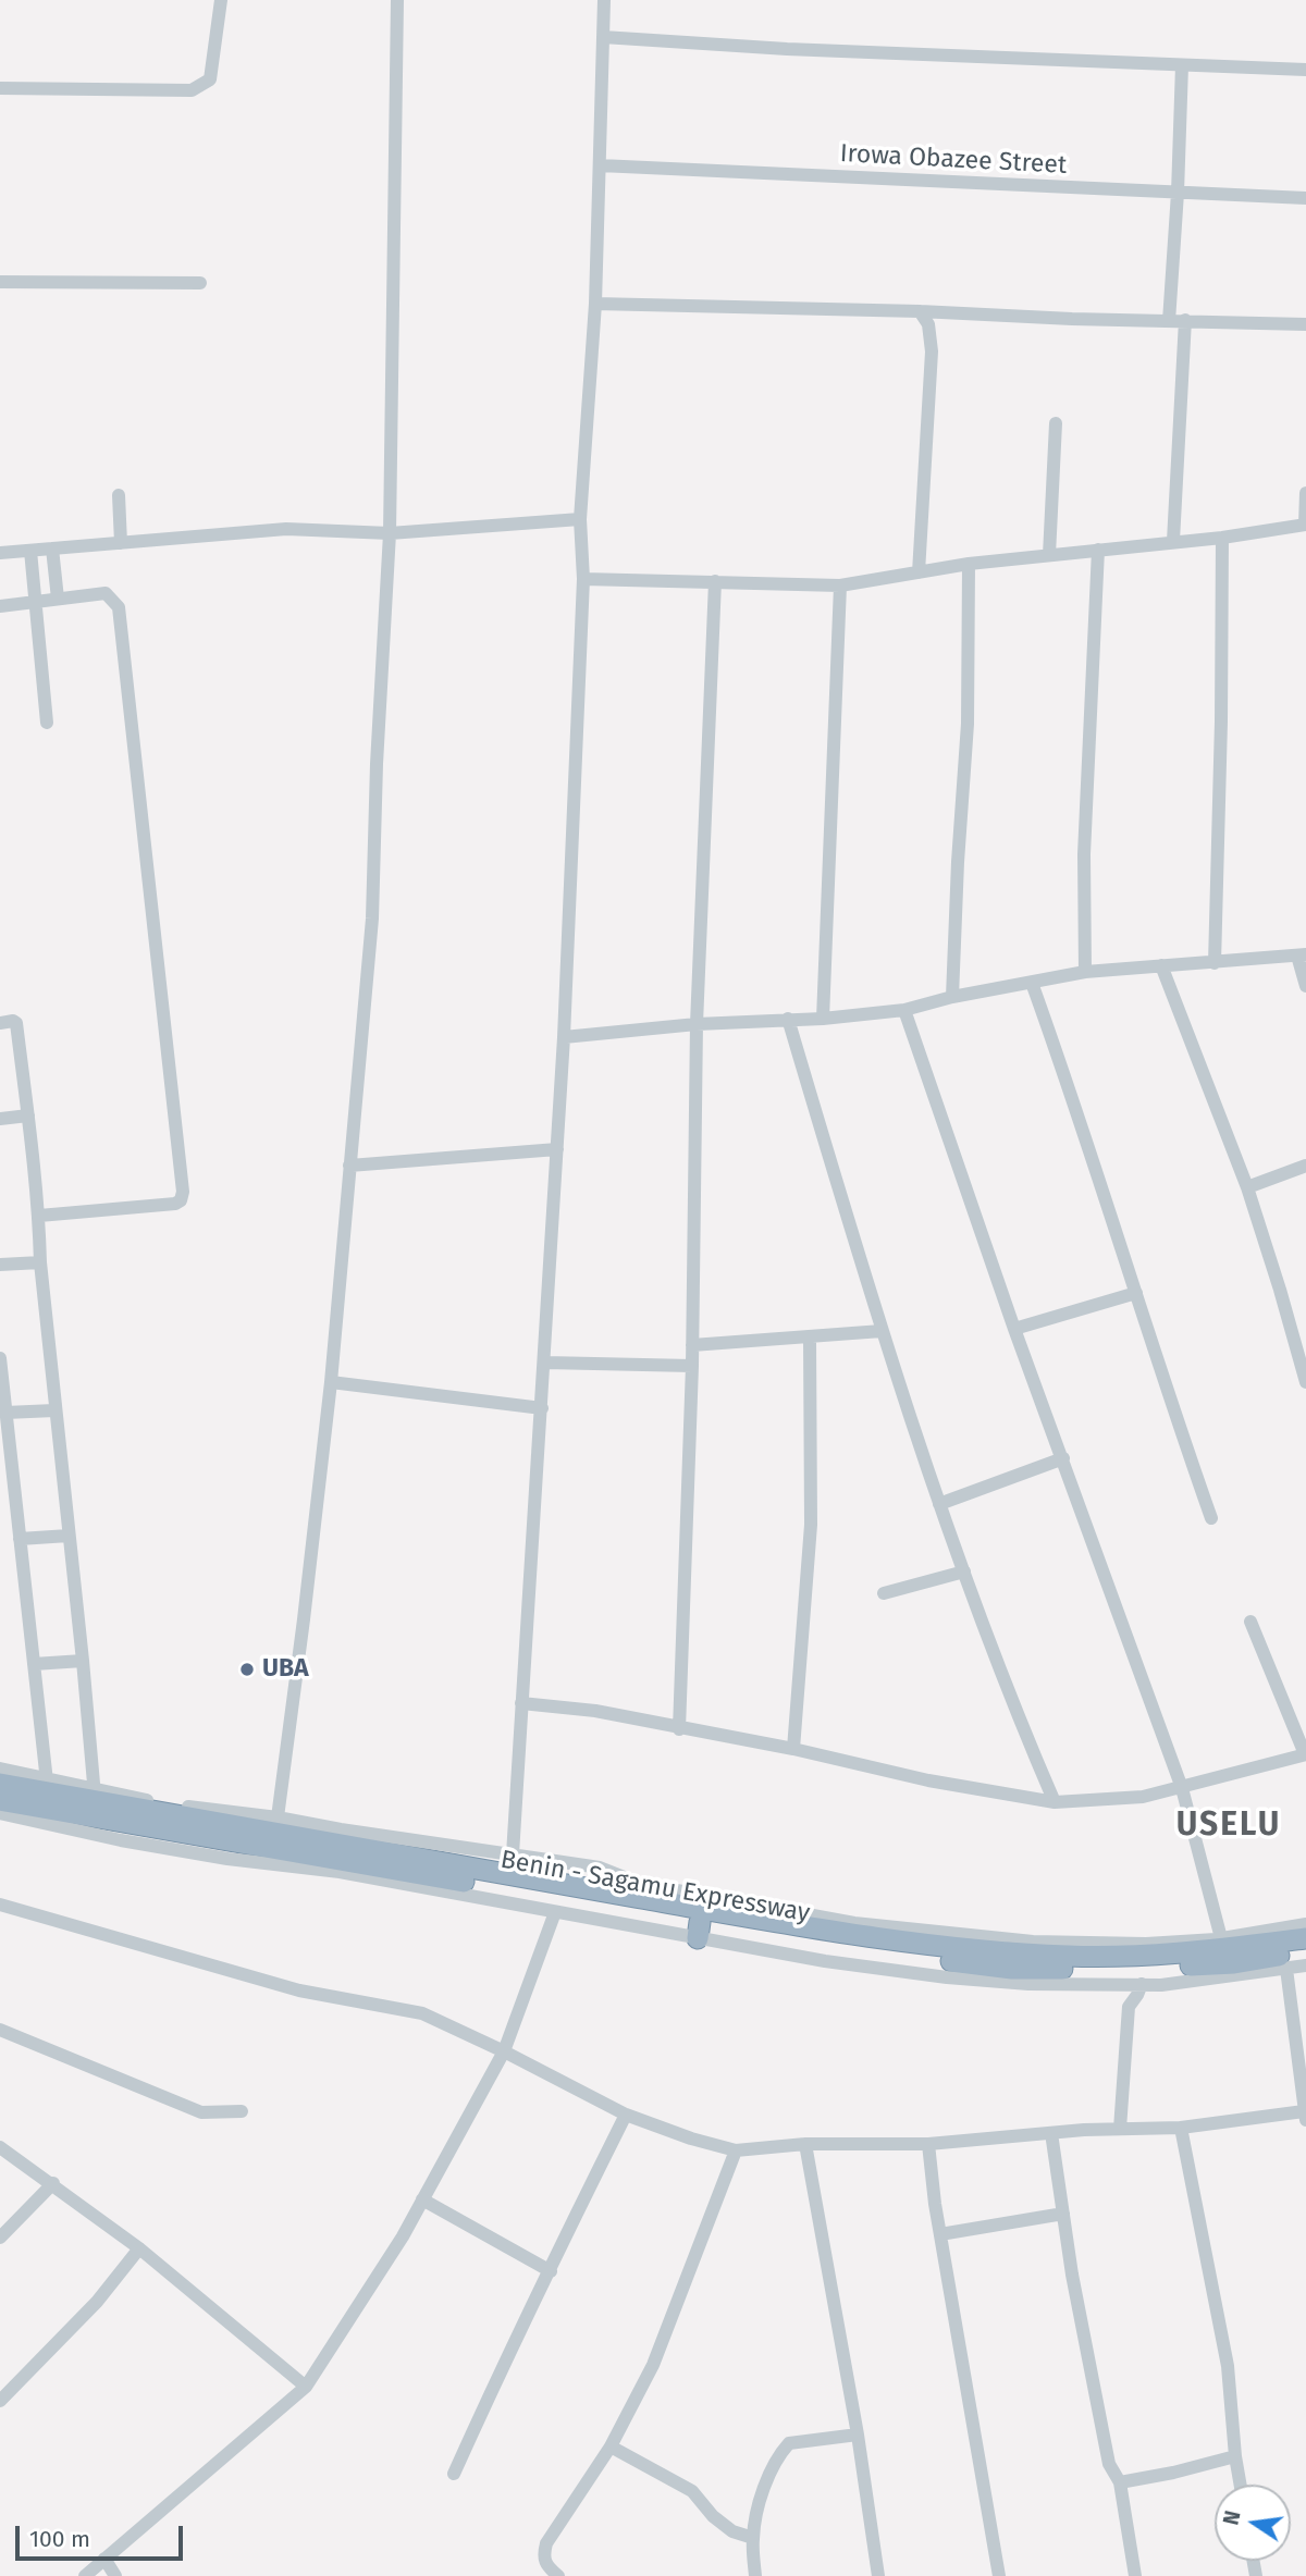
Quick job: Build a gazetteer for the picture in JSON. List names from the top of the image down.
{
  "streets": {
    "highway": ["Benin - Sagamu Expressway"],
    "street": ["Irowa Obazee Street"]
  },
  "districts": ["USELU"],
  "places": ["UBA"],
  "scale_bar": "100 m",
  "north": "left"
}
